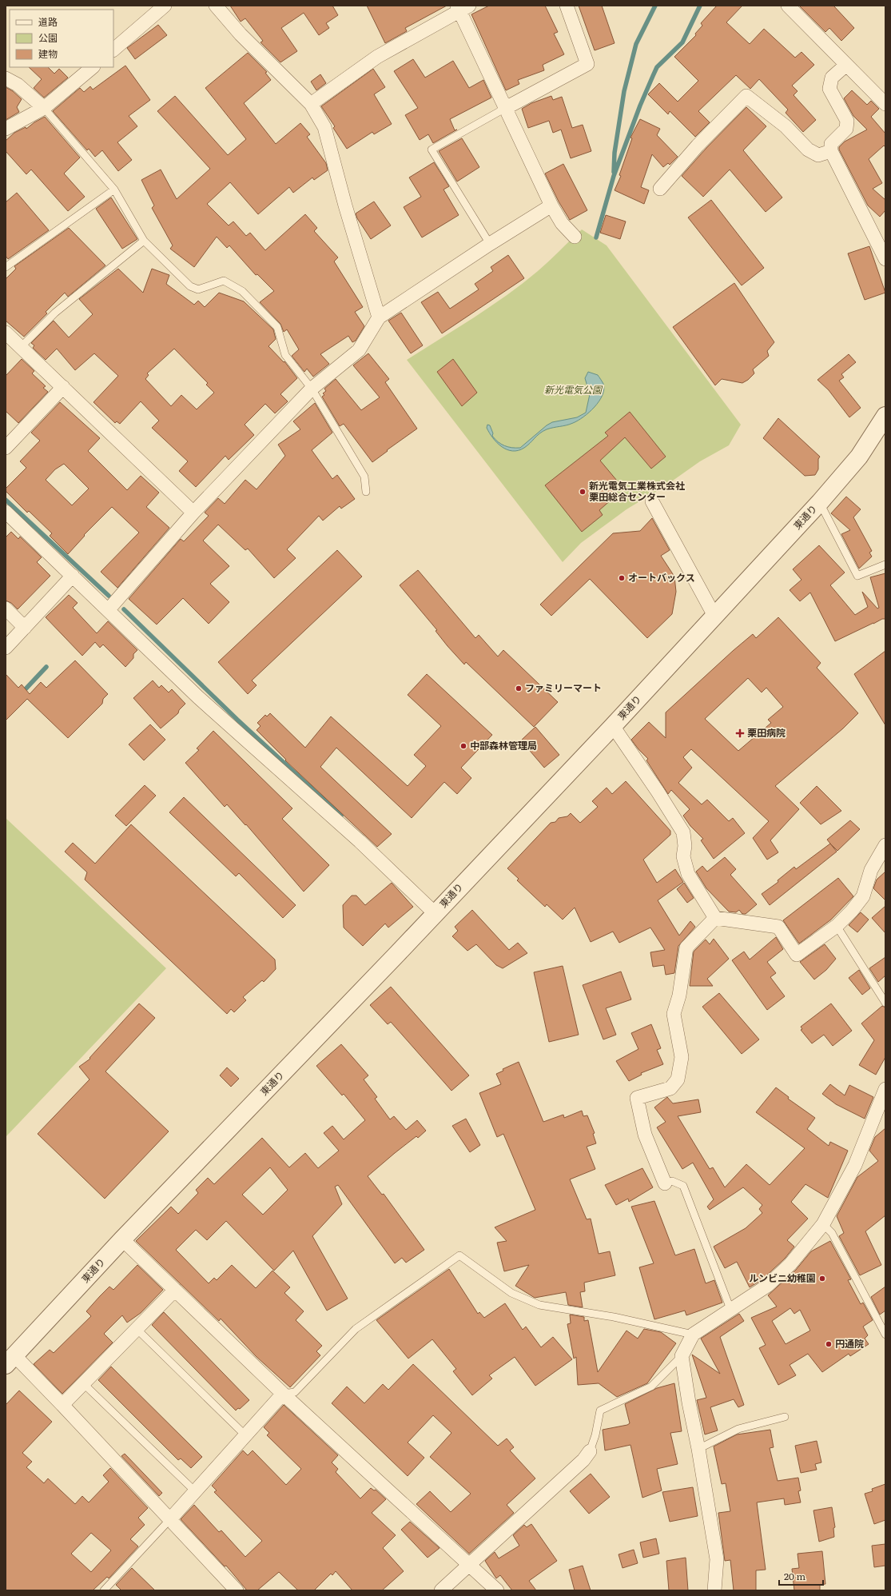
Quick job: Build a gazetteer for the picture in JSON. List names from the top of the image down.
{
  "streets": {
    "street": ["東通り"]
  },
  "parks": ["新光電気公園"],
  "places": {
    "other": [
      "新光電気工業株式会社 栗田総合センター",
      "オートバックス",
      "ファミリーマート",
      "中部森林管理局",
      "ルンビニ幼稚園",
      "円通院"
    ],
    "health": ["栗田病院"]
  },
  "legend": ["道路", "公園", "建物"],
  "scale_bar": "20 m"
}
